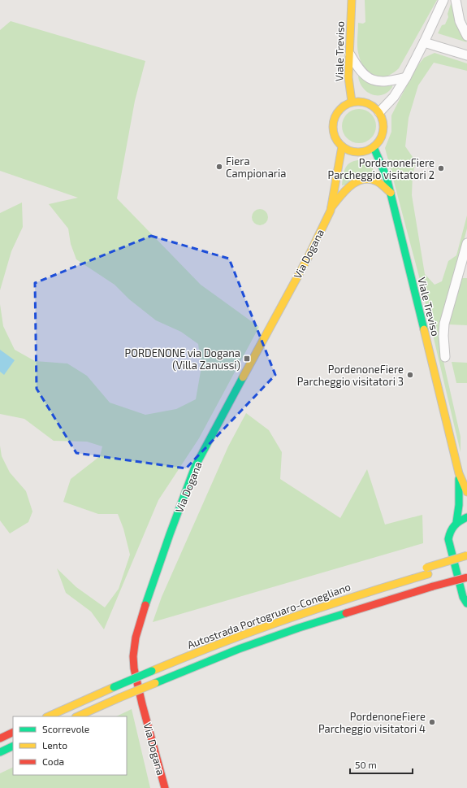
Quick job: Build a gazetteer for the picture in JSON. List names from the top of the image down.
{
  "streets": {
    "main road": ["Viale Treviso", "Via Dogana", "Autostrada Portogruaro-Conegliano"]
  },
  "crossings": [
    ["Viale Treviso", "Via Dogana"]
  ],
  "places": {
    "other": [
      "Fiera Campionaria",
      "PordenoneFiere Parcheggio visitatori 2",
      "PordenoneFiere Parcheggio visitatori 3",
      "PordenoneFiere Parcheggio visitatori 4"
    ],
    "transit": ["PORDENONE via Dogana (Villa Zanussi)"]
  },
  "legend": ["Scorrevole", "Lento", "Coda"],
  "scale_bar": "50 m"
}
